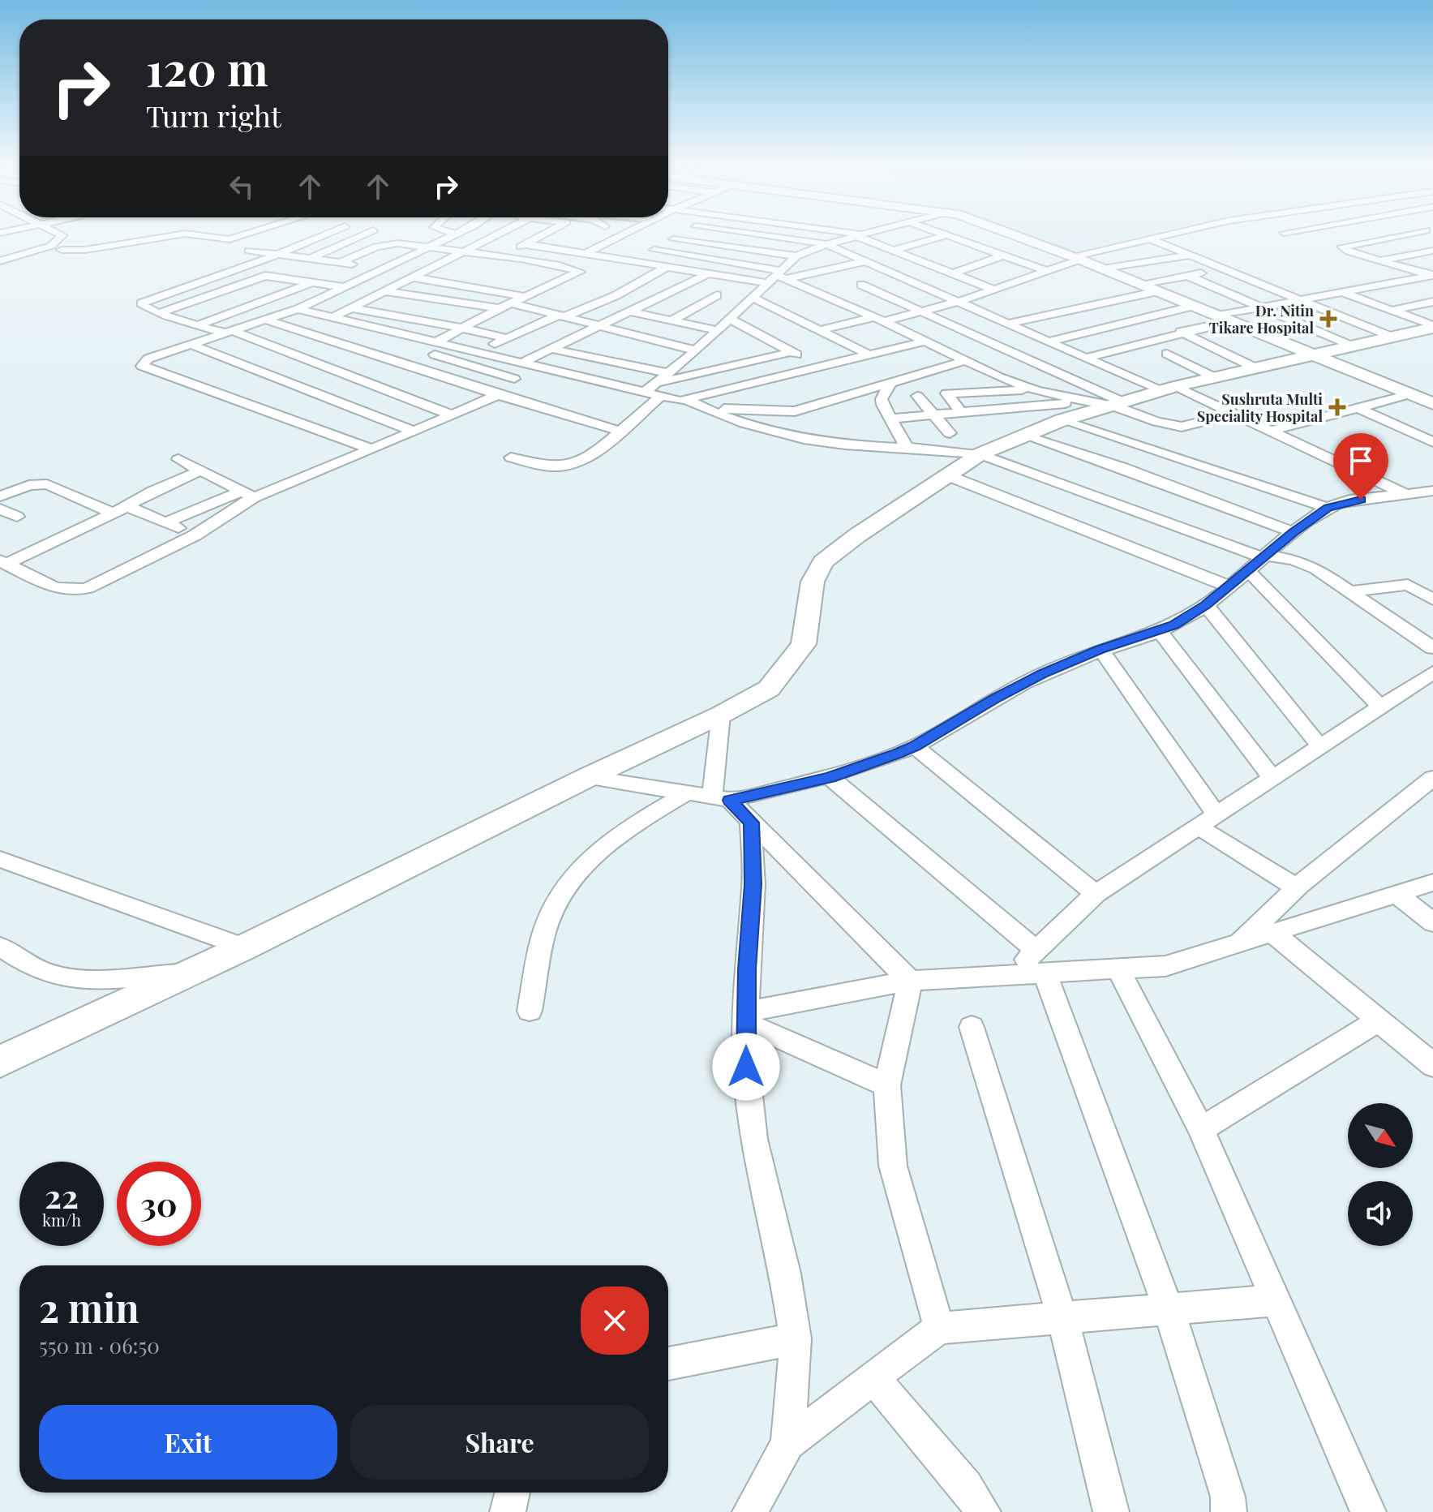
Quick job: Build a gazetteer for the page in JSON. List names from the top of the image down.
{
  "places": {
    "health": ["Dr. Nitin Tikare Hospital", "Sushruta Multi Speciality Hospital"]
  },
  "north": "bottom right",
  "page": {
    "turn": ["120 m", "Turn right"],
    "speed": "22 km/h",
    "limit": "30",
    "heading": ["2 min", "550 m · 06:50"],
    "buttons": ["Exit", "Share"]
  }
}
